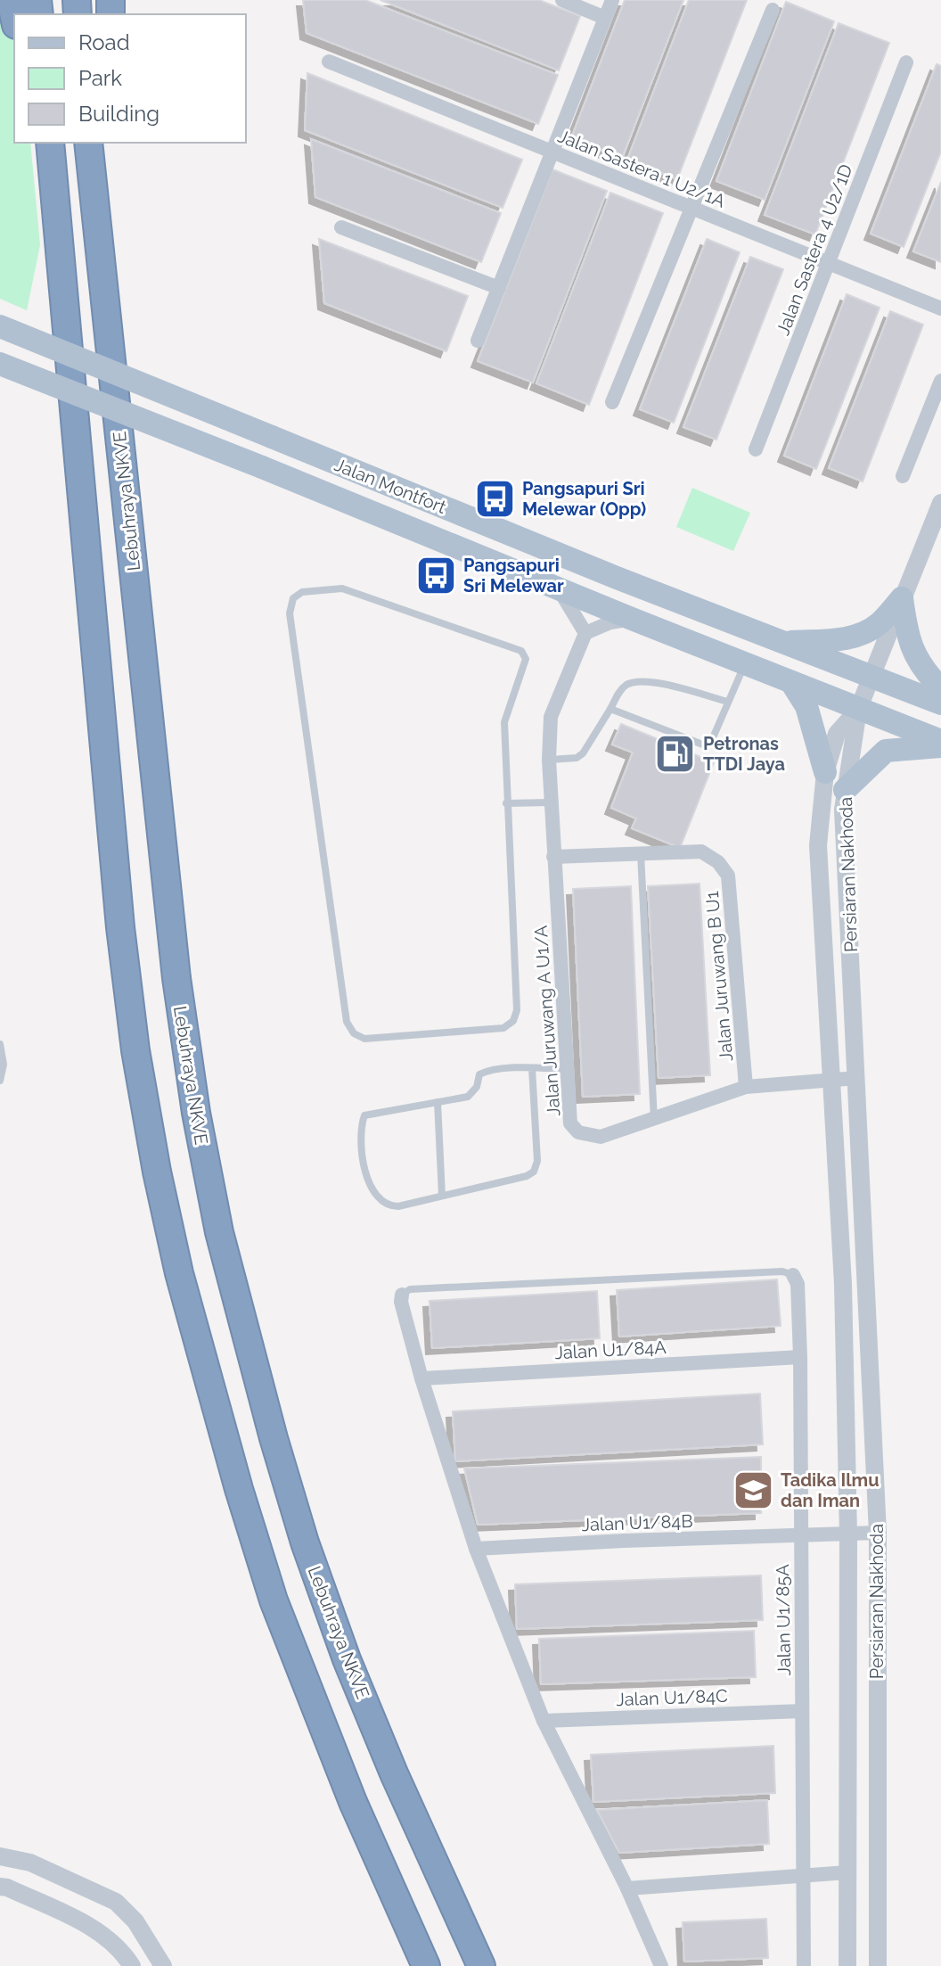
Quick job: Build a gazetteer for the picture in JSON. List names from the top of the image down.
{
  "streets": {
    "highway": ["Lebuhraya NKVE"],
    "main road": ["Jalan Montfort"],
    "street": [
      "Jalan Sastera 1 U2/1A",
      "Jalan Sastera 4 U2/1D",
      "Persiaran Nakhoda",
      "Jalan Juruwang B U1",
      "Jalan Juruwang A U1/A",
      "Jalan U1/84A",
      "Jalan U1/84B",
      "Jalan U1/85A",
      "Jalan U1/84C"
    ]
  },
  "crossings": [
    ["Jalan Sastera 1 U2/1A", "Jalan Sastera 4 U2/1D"],
    ["Jalan Montfort", "Persiaran Nakhoda"],
    ["Persiaran Nakhoda", "Jalan Juruwang A U1/A"],
    ["Persiaran Nakhoda", "Jalan U1/84B"],
    ["Jalan Juruwang B U1", "Jalan Juruwang A U1/A"],
    ["Jalan U1/84A", "Jalan U1/85A"],
    ["Jalan U1/84B", "Jalan U1/85A"],
    ["Jalan U1/85A", "Jalan U1/84C"]
  ],
  "places": {
    "bus stop": ["Pangsapuri Sri Melewar (Opp)", "Pangsapuri Sri Melewar"],
    "fuel station": ["Petronas TTDI Jaya"],
    "school or university": ["Tadika Ilmu dan Iman"]
  },
  "legend": ["Road", "Park", "Building"]
}
